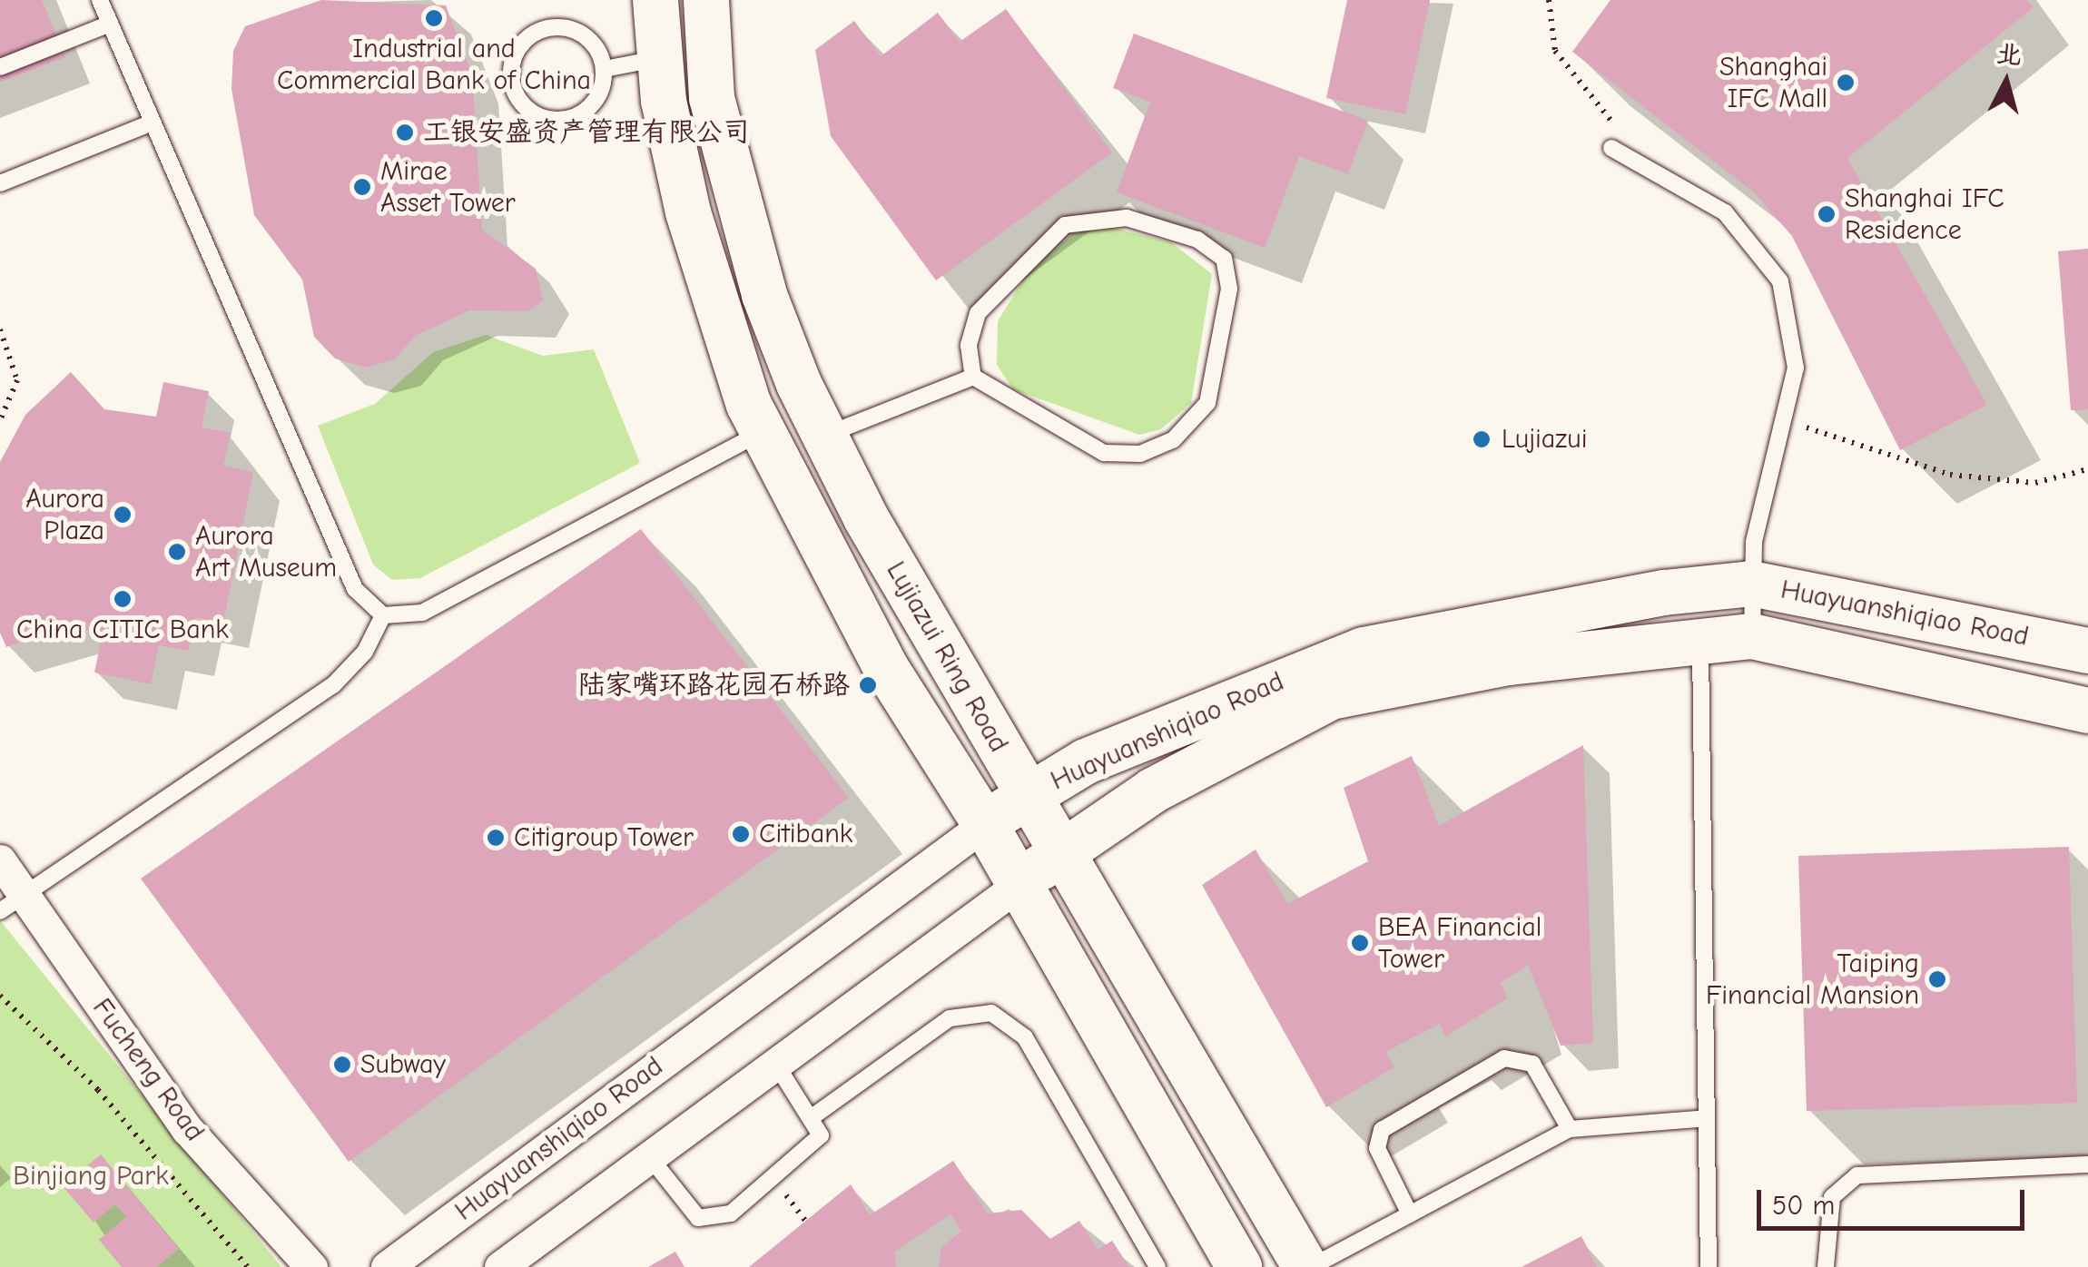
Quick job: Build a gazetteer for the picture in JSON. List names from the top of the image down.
{
  "streets": {
    "main road": ["Huayuanshiqiao Road", "Lujiazui Ring Road"],
    "street": ["Fucheng Road"]
  },
  "crossings": [
    ["Huayuanshiqiao Road", "Lujiazui Ring Road"]
  ],
  "parks": ["Binjiang Park"],
  "places": [
    "Industrial and Commercial Bank of China",
    "Shanghai IFC Mall",
    "工银安盛资产管理有限公司",
    "Mirae Asset Tower",
    "Shanghai IFC Residence",
    "Lujiazui",
    "Aurora Plaza",
    "Aurora Art Museum",
    "China CITIC Bank",
    "陆家嘴环路花园石桥路",
    "Citibank",
    "Citigroup Tower",
    "BEA Financial Tower",
    "Taiping Financial Mansion",
    "Subway"
  ],
  "scale_bar": "50 m",
  "north": "top"
}
